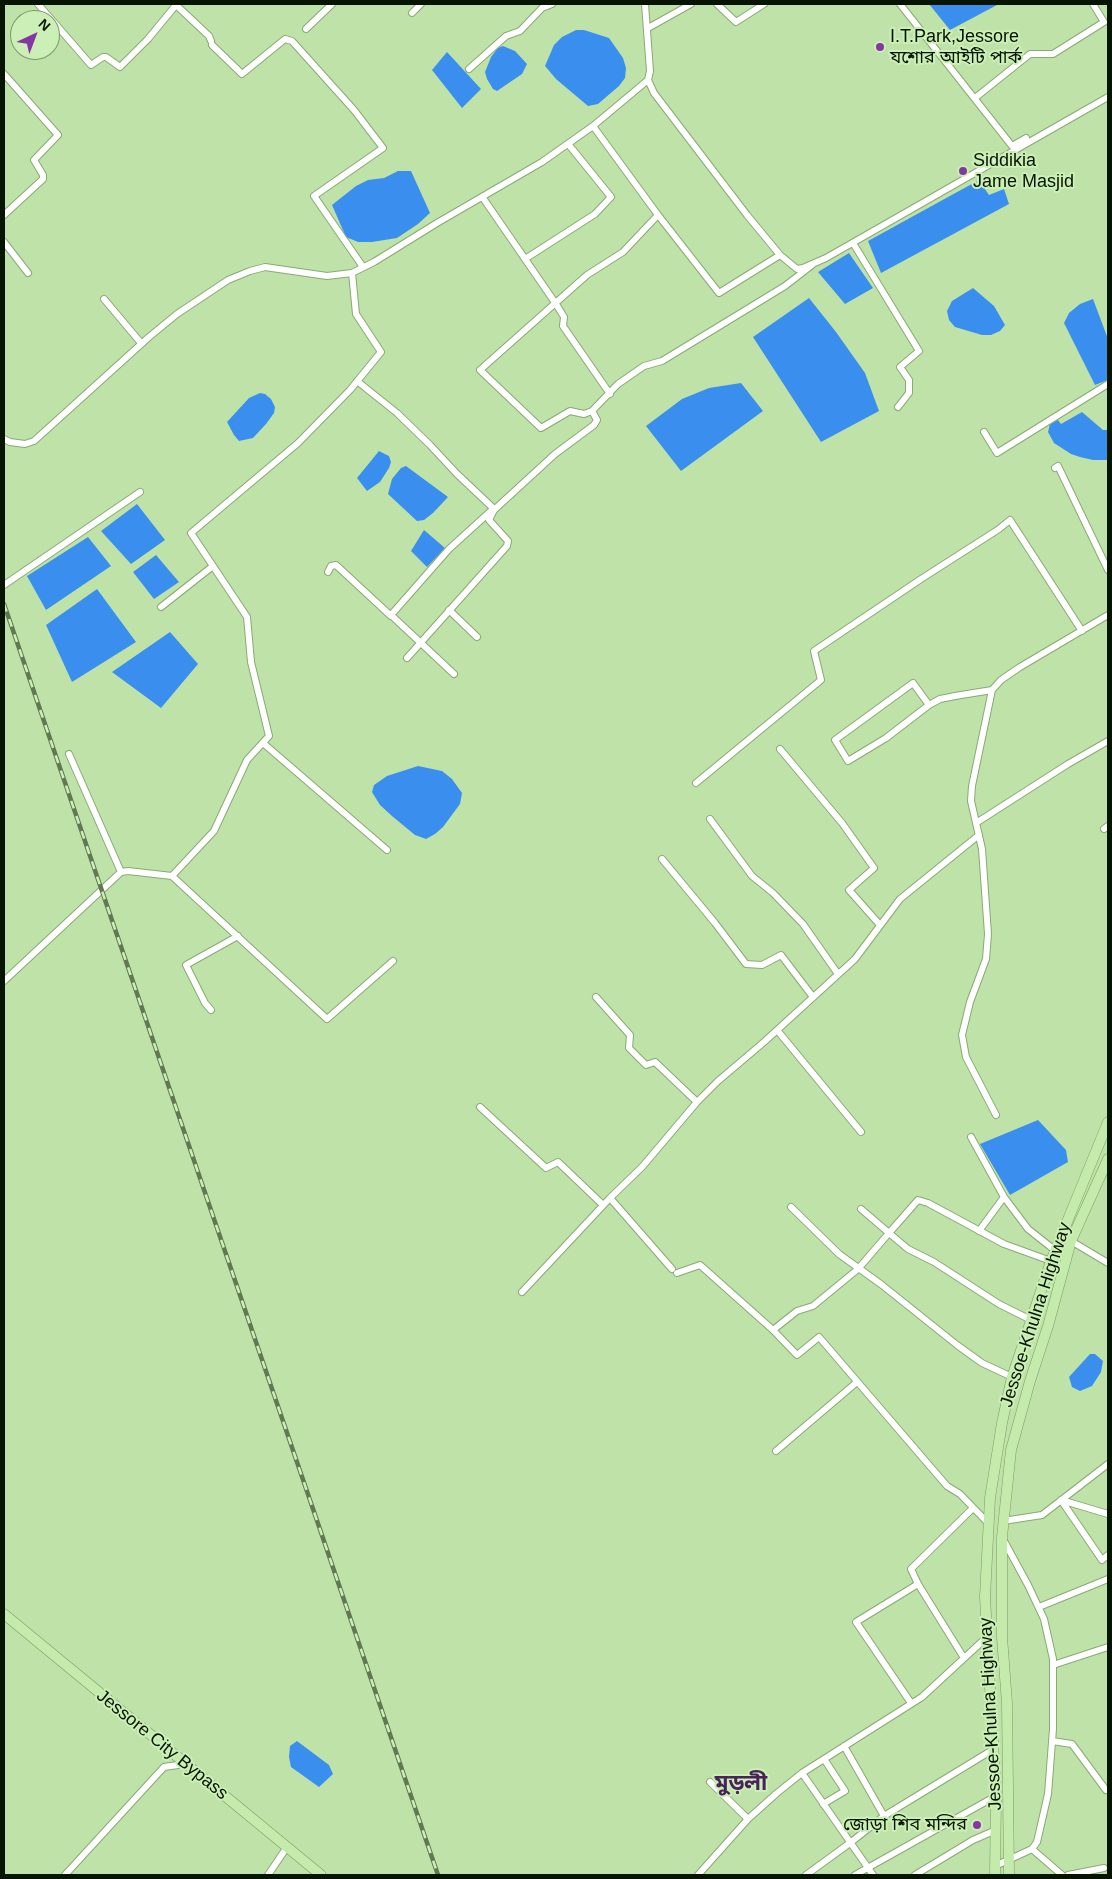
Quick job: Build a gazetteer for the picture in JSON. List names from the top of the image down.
{
  "streets": {
    "highway": ["Jessoe-Khulna Highway", "Jessore City Bypass"]
  },
  "districts": ["মুড়লী"],
  "places": ["I.T.Park,Jessore যশোর আইটি পার্ক", "Siddikia Jame Masjid", "জোড়া শিব মন্দির"],
  "north": "top right"
}
